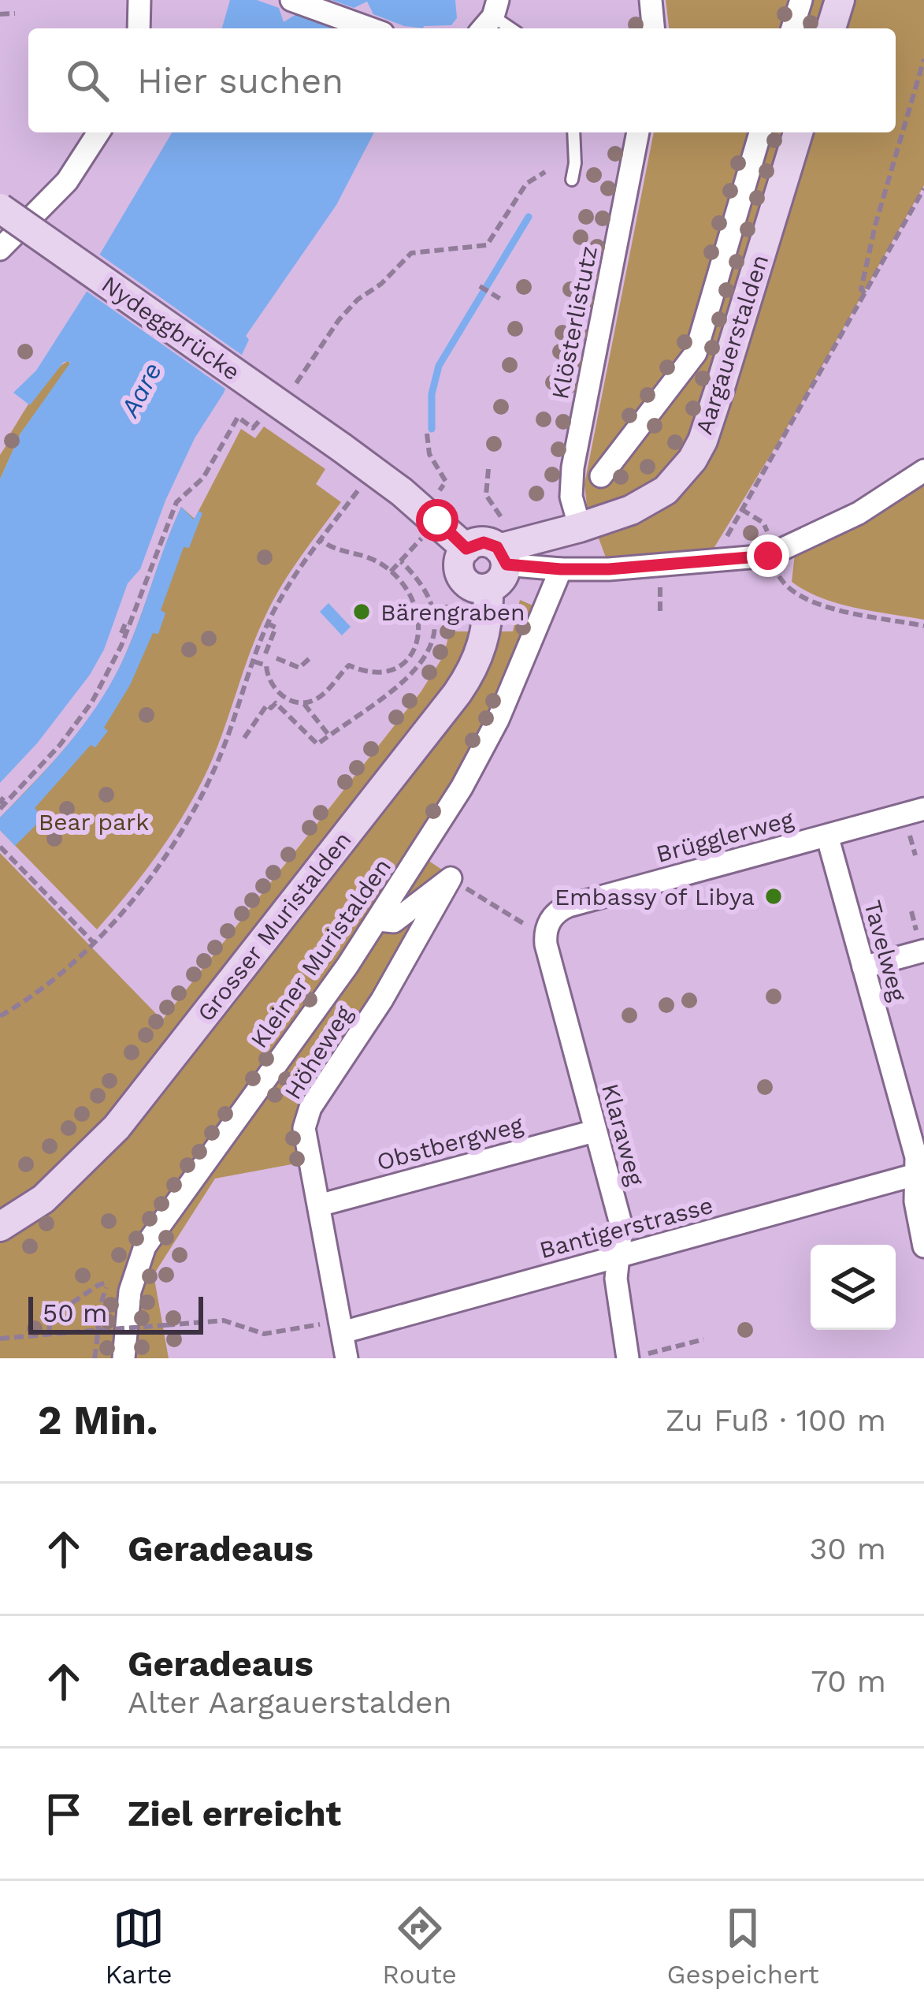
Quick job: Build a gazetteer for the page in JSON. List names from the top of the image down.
{
  "streets": {
    "main road": ["Nydeggbrücke", "Aargauerstalden", "Grosser Muristalden"],
    "street": [
      "Klösterlistutz",
      "Brügglerweg",
      "Tavelweg",
      "Kleiner Muristalden",
      "Höheweg",
      "Klaraweg",
      "Obstbergweg",
      "Bantigerstrasse"
    ]
  },
  "crossings": [
    ["Klösterlistutz", "Aargauerstalden"],
    ["Nydeggbrücke", "Aargauerstalden"],
    ["Nydeggbrücke", "Grosser Muristalden"],
    ["Aargauerstalden", "Grosser Muristalden"],
    ["Brügglerweg", "Tavelweg"],
    ["Brügglerweg", "Klaraweg"],
    ["Tavelweg", "Bantigerstrasse"],
    ["Kleiner Muristalden", "Höheweg"],
    ["Höheweg", "Obstbergweg"],
    ["Höheweg", "Bantigerstrasse"],
    ["Klaraweg", "Obstbergweg"],
    ["Klaraweg", "Bantigerstrasse"]
  ],
  "water": ["Aare"],
  "parks": ["Bear park"],
  "places": ["Bärengraben", "Embassy of Libya"],
  "scale_bar": "50 m",
  "page": {
    "search": "Hier suchen",
    "scale": "50 m",
    "heading": ["2 Min.", "Zu Fuß · 100 m"],
    "list": [
      ["Geradeaus", "30 m"],
      ["Geradeaus", "Alter Aargauerstalden", "70 m"],
      "Ziel erreicht"
    ],
    "nav": ["Karte", "Route", "Gespeichert"]
  }
}
